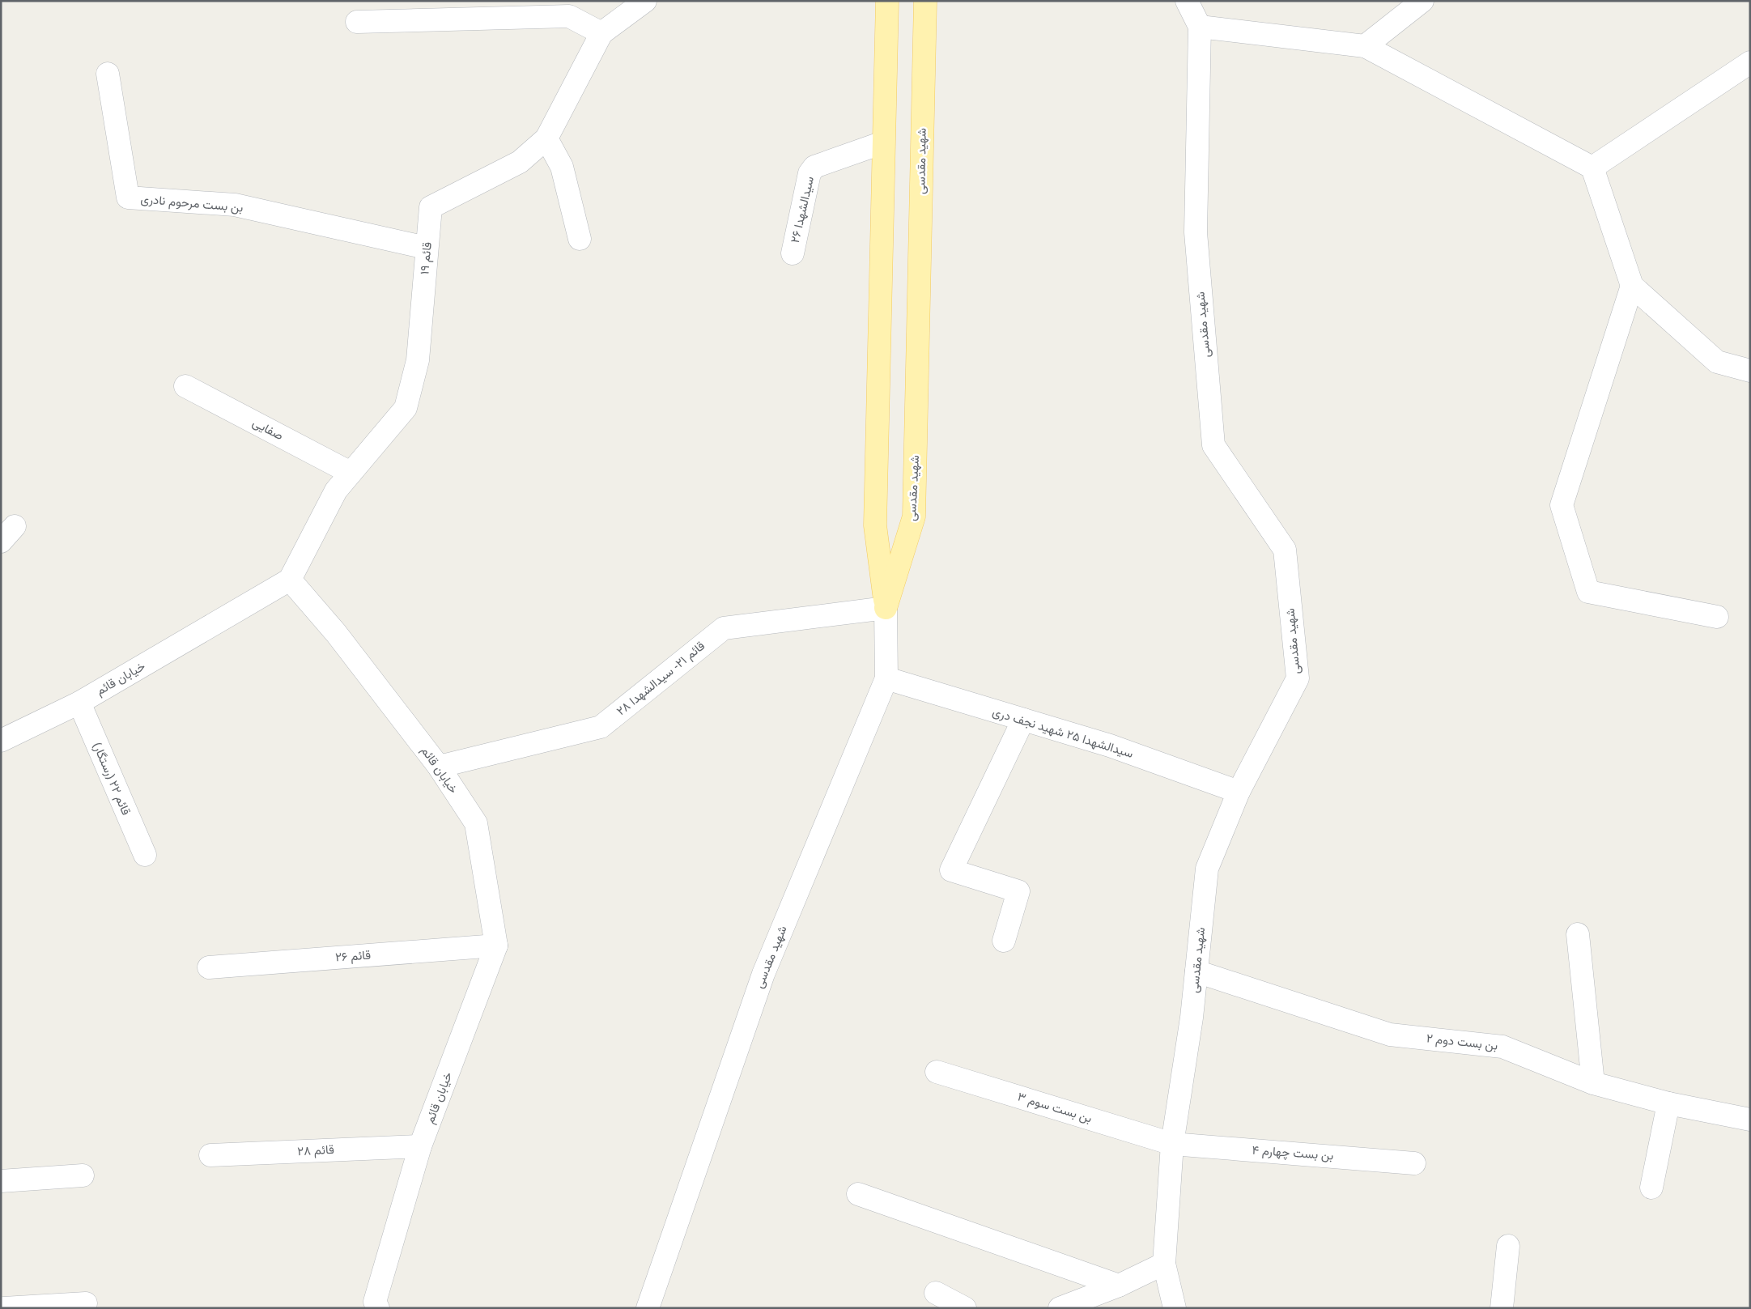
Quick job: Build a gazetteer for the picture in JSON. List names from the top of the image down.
{
  "streets": {
    "main road": ["شهید مقدسی"],
    "street": [
      "بن بست مرحوم نادری",
      "سیدالشهدا ۲۶",
      "قائم ۱۹",
      "صفایی",
      "خیابان قائم",
      "قائم ۲۱- سیدالشهدا ۲۸",
      "سیدالشهدا ۲۵ شهید نجف دری",
      "قائم ۲۲ (رستگار)",
      "قائم ۲۶",
      "بن بست دوم ۲",
      "بن بست سوم ۳",
      "قائم ۲۸",
      "بن بست چهارم ۴"
    ]
  },
  "crossings": [
    ["شهید مقدسی", "سیدالشهدا ۲۶"],
    ["شهید مقدسی", "قائم ۲۱- سیدالشهدا ۲۸"],
    ["شهید مقدسی", "سیدالشهدا ۲۵ شهید نجف دری"],
    ["شهید مقدسی", "بن بست دوم ۲"],
    ["شهید مقدسی", "بن بست سوم ۳"],
    ["شهید مقدسی", "بن بست چهارم ۴"],
    ["بن بست مرحوم نادری", "قائم ۱۹"],
    ["قائم ۱۹", "صفایی"],
    ["قائم ۱۹", "خیابان قائم"],
    ["خیابان قائم", "قائم ۲۱- سیدالشهدا ۲۸"],
    ["خیابان قائم", "قائم ۲۲ (رستگار)"],
    ["خیابان قائم", "قائم ۲۶"],
    ["خیابان قائم", "قائم ۲۸"],
    ["بن بست سوم ۳", "بن بست چهارم ۴"]
  ]
}
